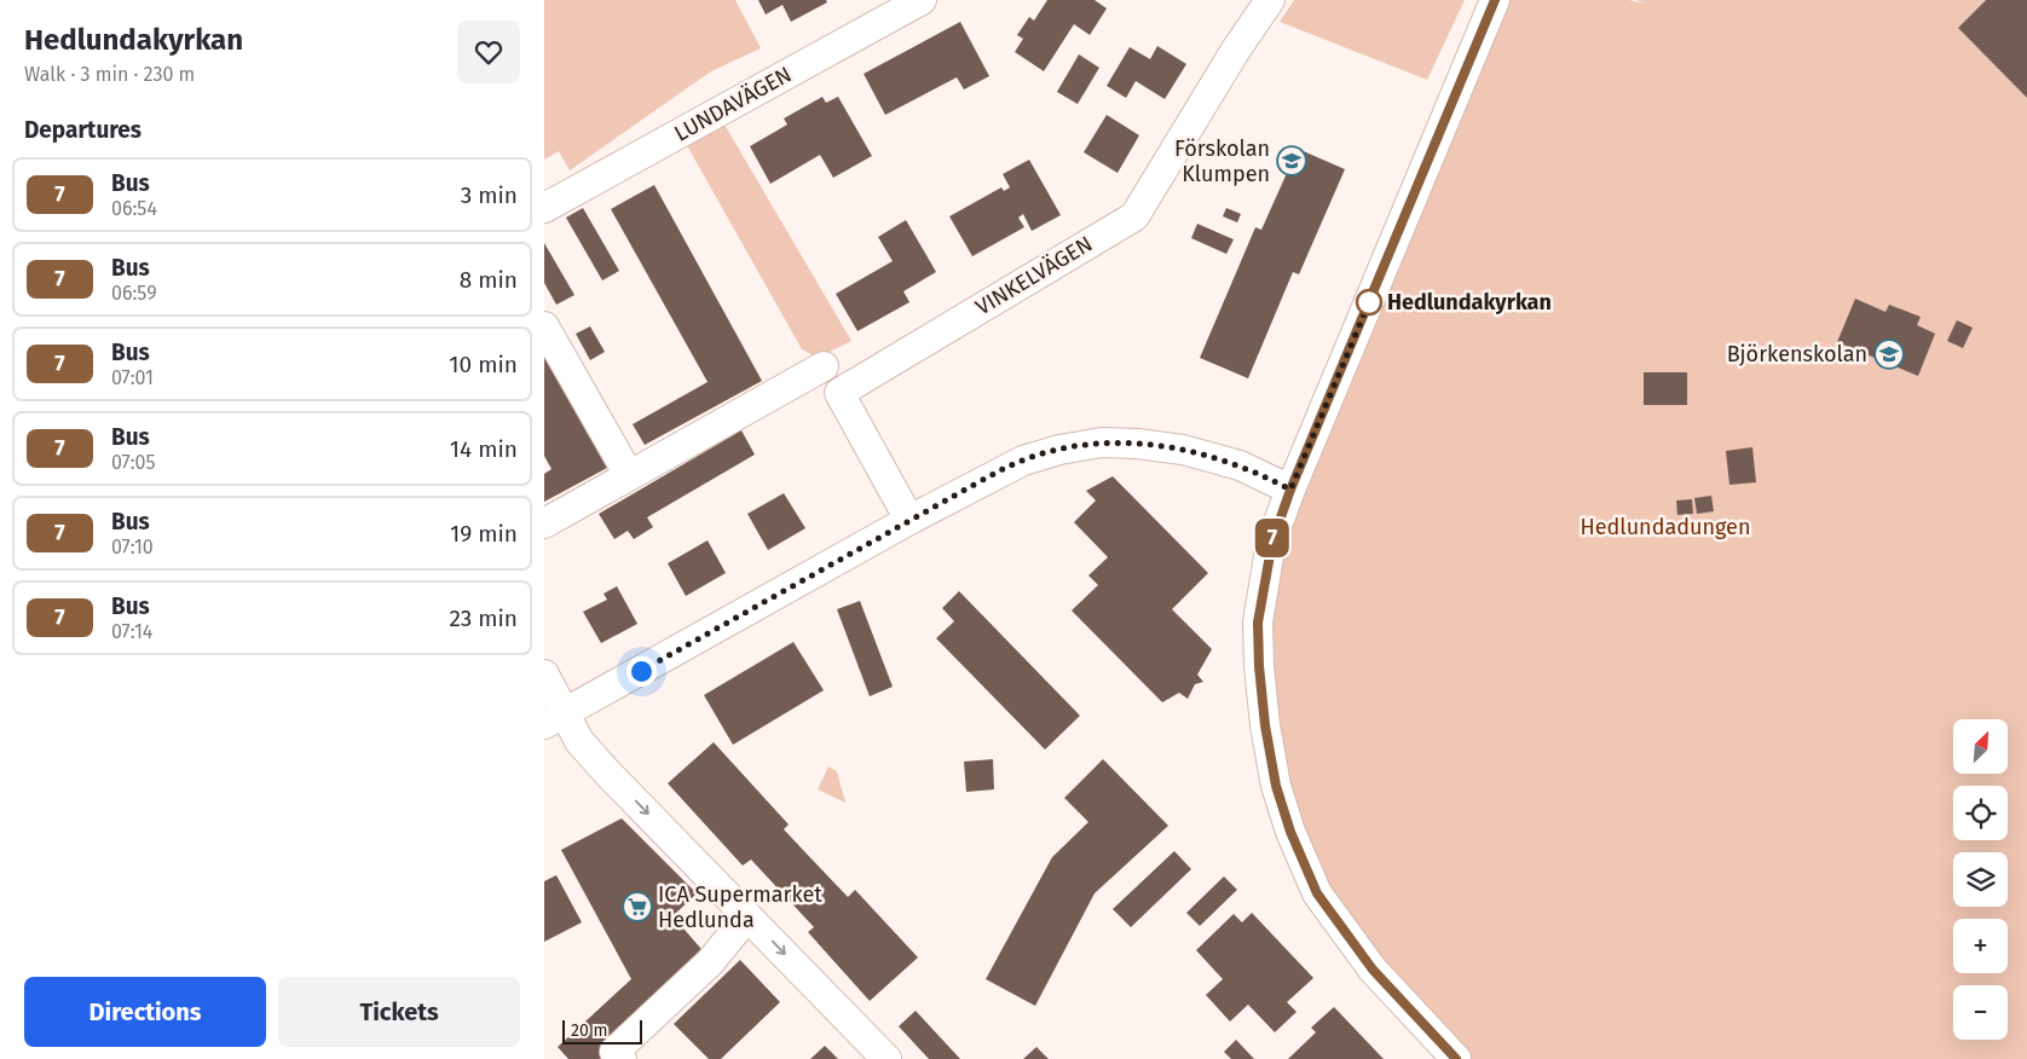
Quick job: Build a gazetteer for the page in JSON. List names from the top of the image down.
{
  "streets": {
    "street": ["LUNDAVÄGEN", "VINKELVÄGEN"]
  },
  "parks": ["Hedlundadungen"],
  "places": {
    "school or university": ["Förskolan Klumpen", "Björkenskolan"],
    "other": ["Hedlundakyrkan"],
    "supermarket": ["ICA Supermarket Hedlunda"]
  },
  "lines": ["bus line 7"],
  "scale_bar": "20 m",
  "north": "top right",
  "page": {
    "heading": [
      ["Hedlundakyrkan", "Walk · 3 min · 230 m"],
      "Departures"
    ],
    "on_map": "7",
    "list": [
      {
        "mark": "7",
        "name": "Bus",
        "note": "06:54",
        "value": "3 min"
      },
      {
        "mark": "7",
        "name": "Bus",
        "note": "06:59",
        "value": "8 min"
      },
      {
        "mark": "7",
        "name": "Bus",
        "note": "07:01",
        "value": "10 min"
      },
      {
        "mark": "7",
        "name": "Bus",
        "note": "07:05",
        "value": "14 min"
      },
      {
        "mark": "7",
        "name": "Bus",
        "note": "07:10",
        "value": "19 min"
      },
      {
        "mark": "7",
        "name": "Bus",
        "note": "07:14",
        "value": "23 min"
      }
    ],
    "map_buttons": ["+", "−"],
    "buttons": ["Directions", "Tickets"],
    "scale": "20 m"
  }
}
